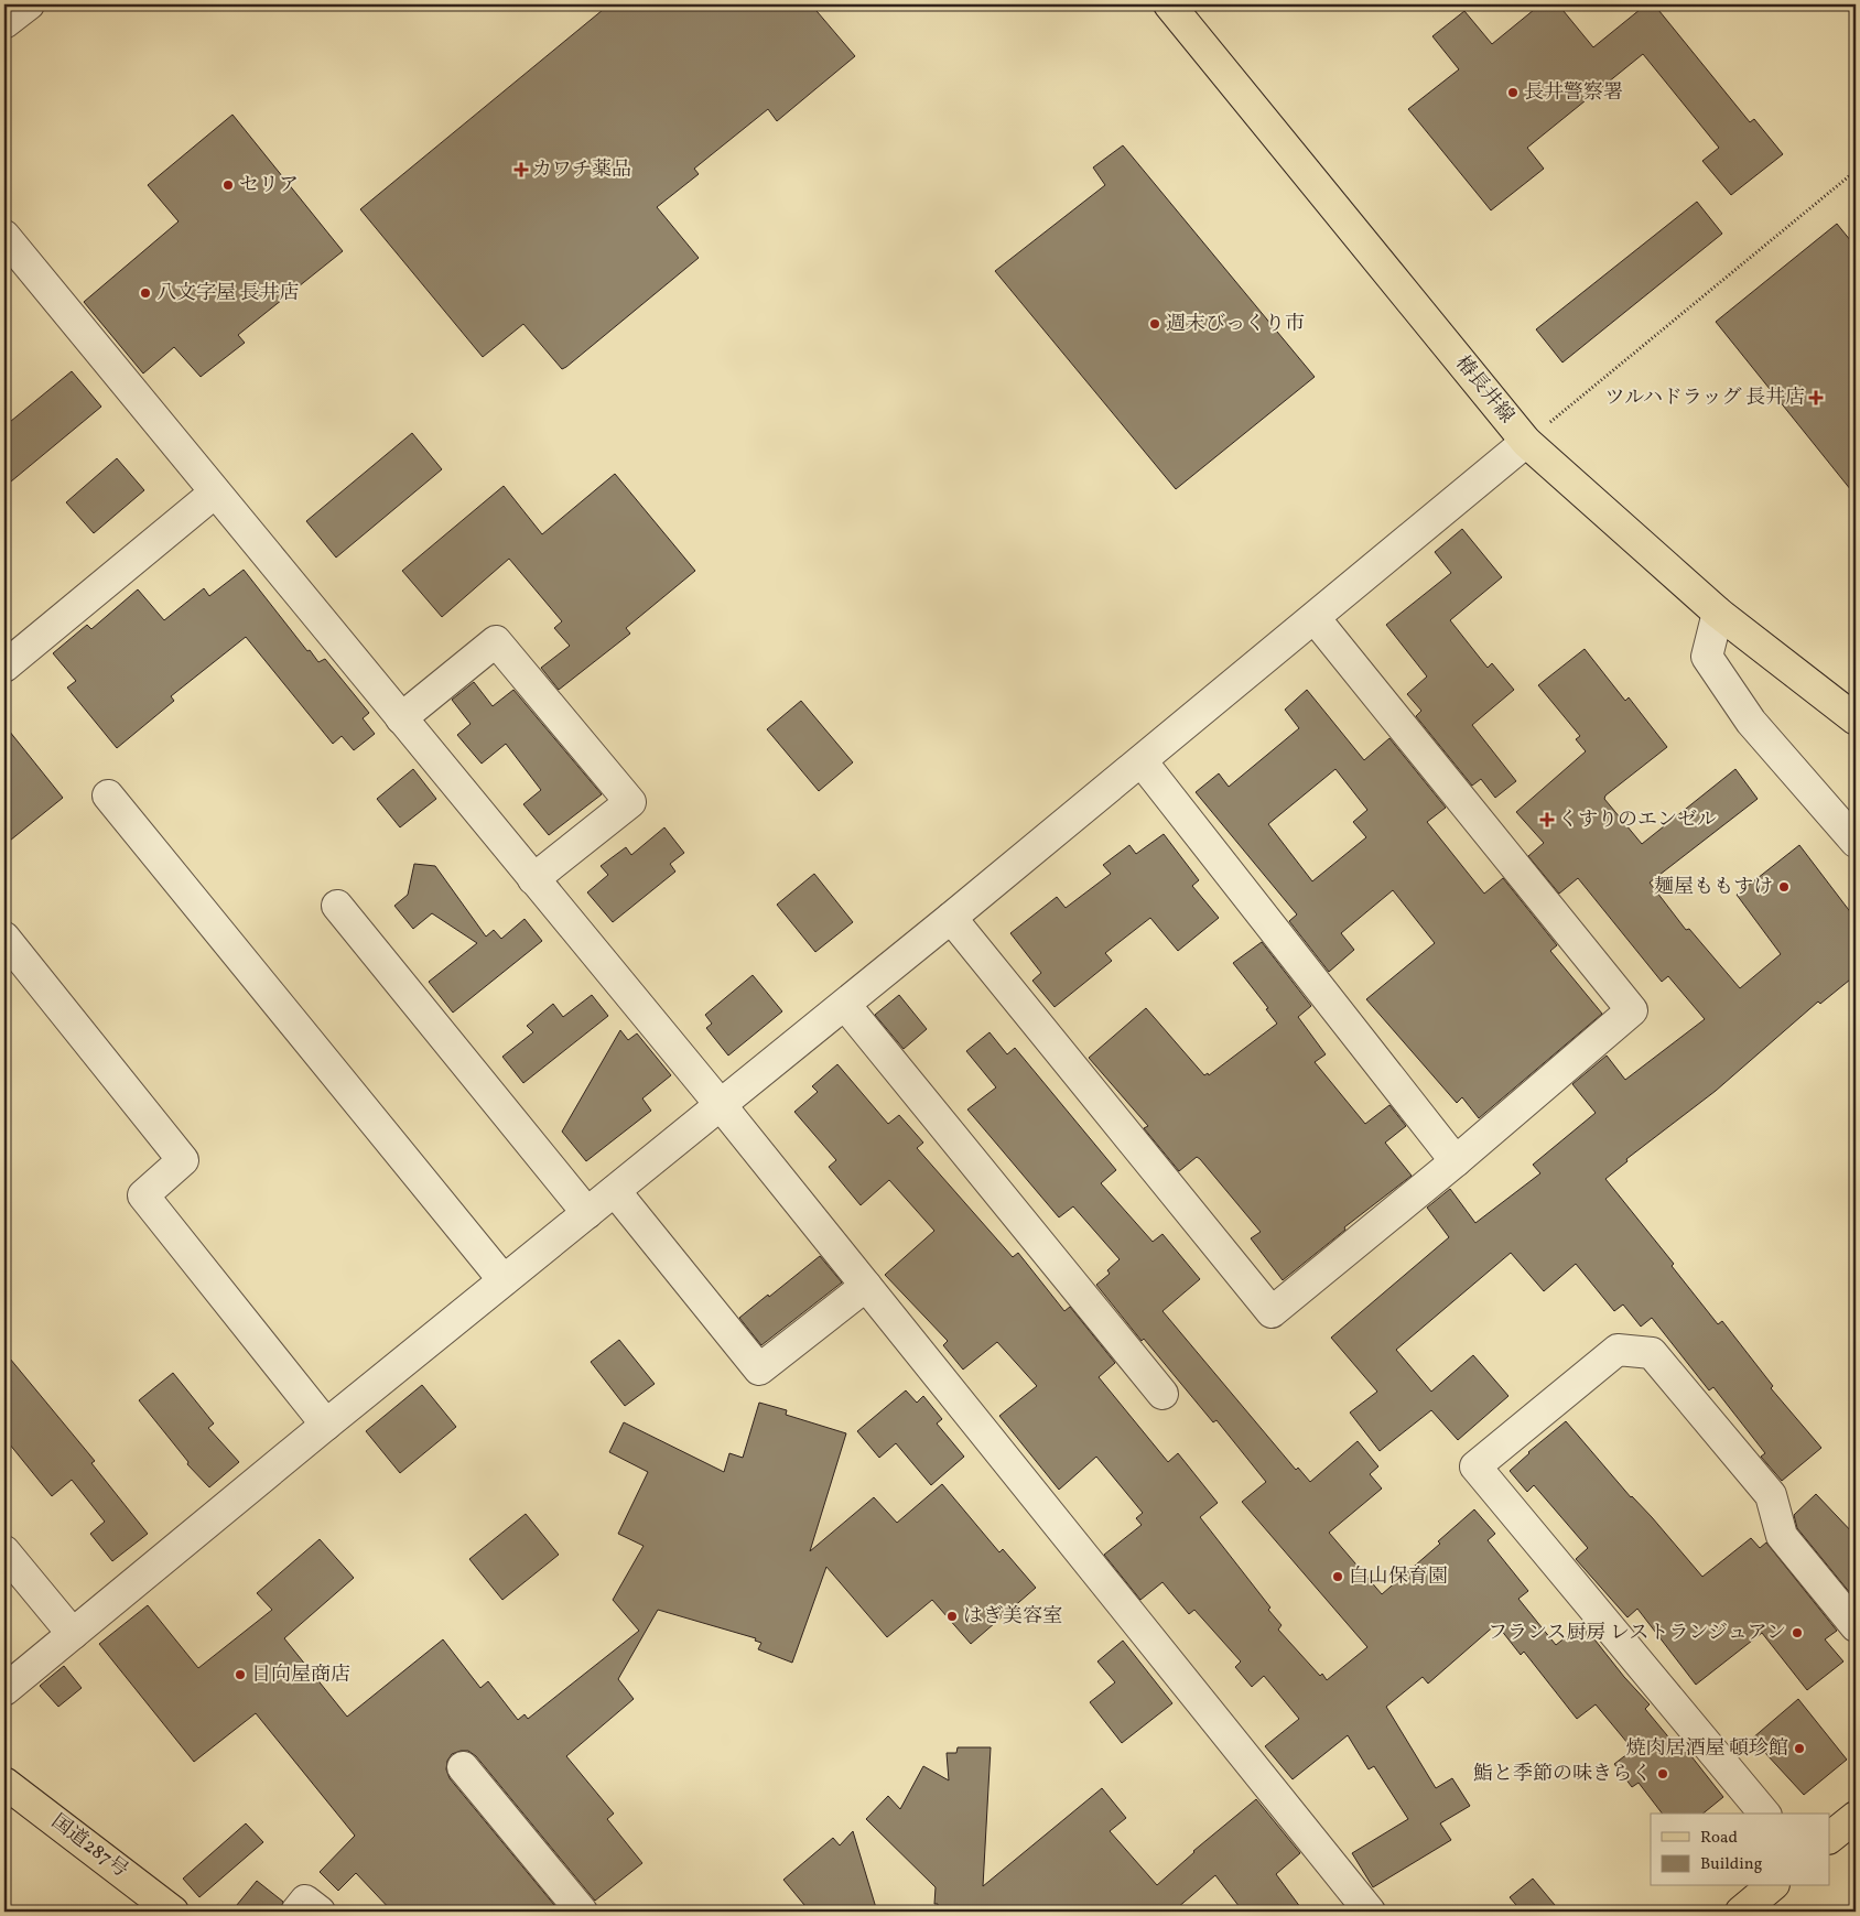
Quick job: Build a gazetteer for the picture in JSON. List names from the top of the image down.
{
  "streets": {
    "main road": ["椿長井線", "国道287号"]
  },
  "places": {
    "other": [
      "長井警察署",
      "セリア",
      "八文字屋 長井店",
      "週末びっくり市",
      "麺屋ももすけ",
      "白山保育園",
      "はぎ美容室",
      "フランス厨房 レストランジュアン",
      "日向屋商店",
      "焼肉居酒屋 頓珍館",
      "鮨と季節の味きらく"
    ],
    "health": ["カワチ薬品", "ツルハドラッグ 長井店", "くすりのエンゼル"]
  },
  "legend": ["Road", "Building"]
}
